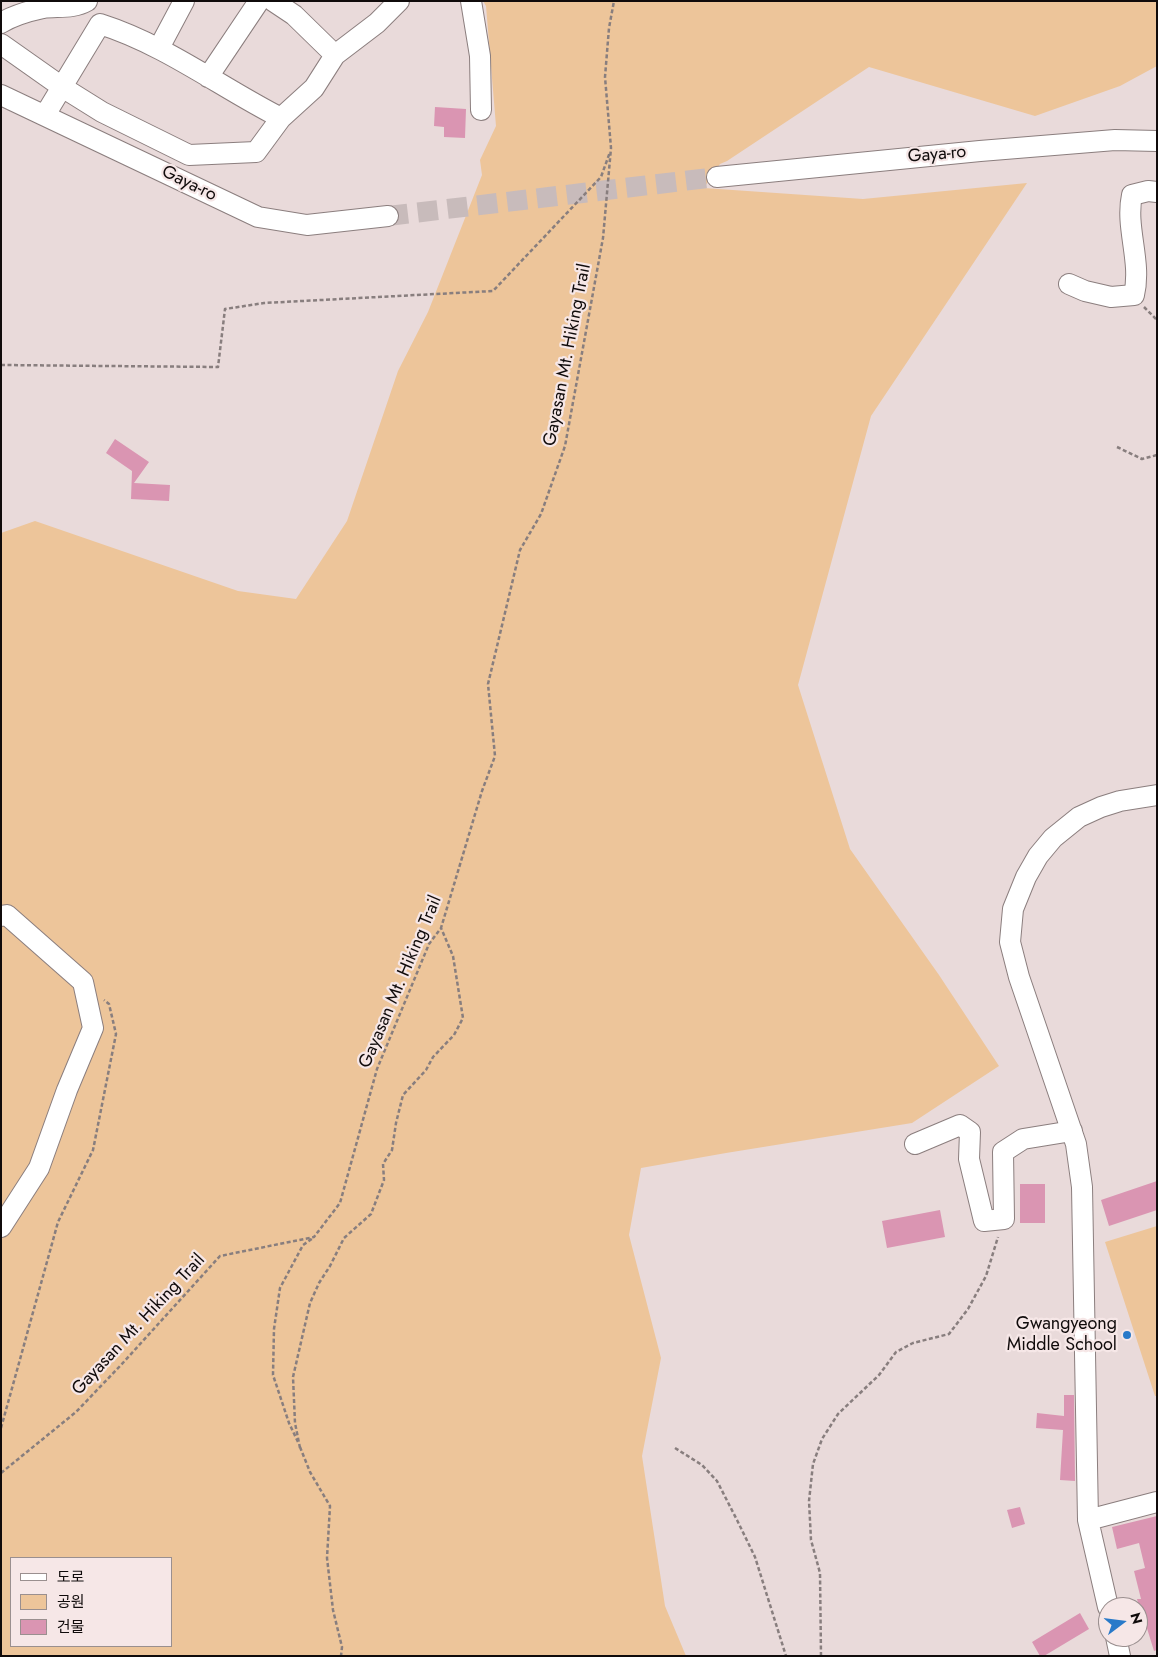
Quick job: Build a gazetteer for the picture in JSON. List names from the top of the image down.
{
  "streets": {
    "street": ["Gaya-ro"],
    "path": ["Gayasan Mt. Hiking Trail"]
  },
  "places": ["Gwangyeong Middle School"],
  "legend": ["도로", "공원", "건물"],
  "north": "right"
}
